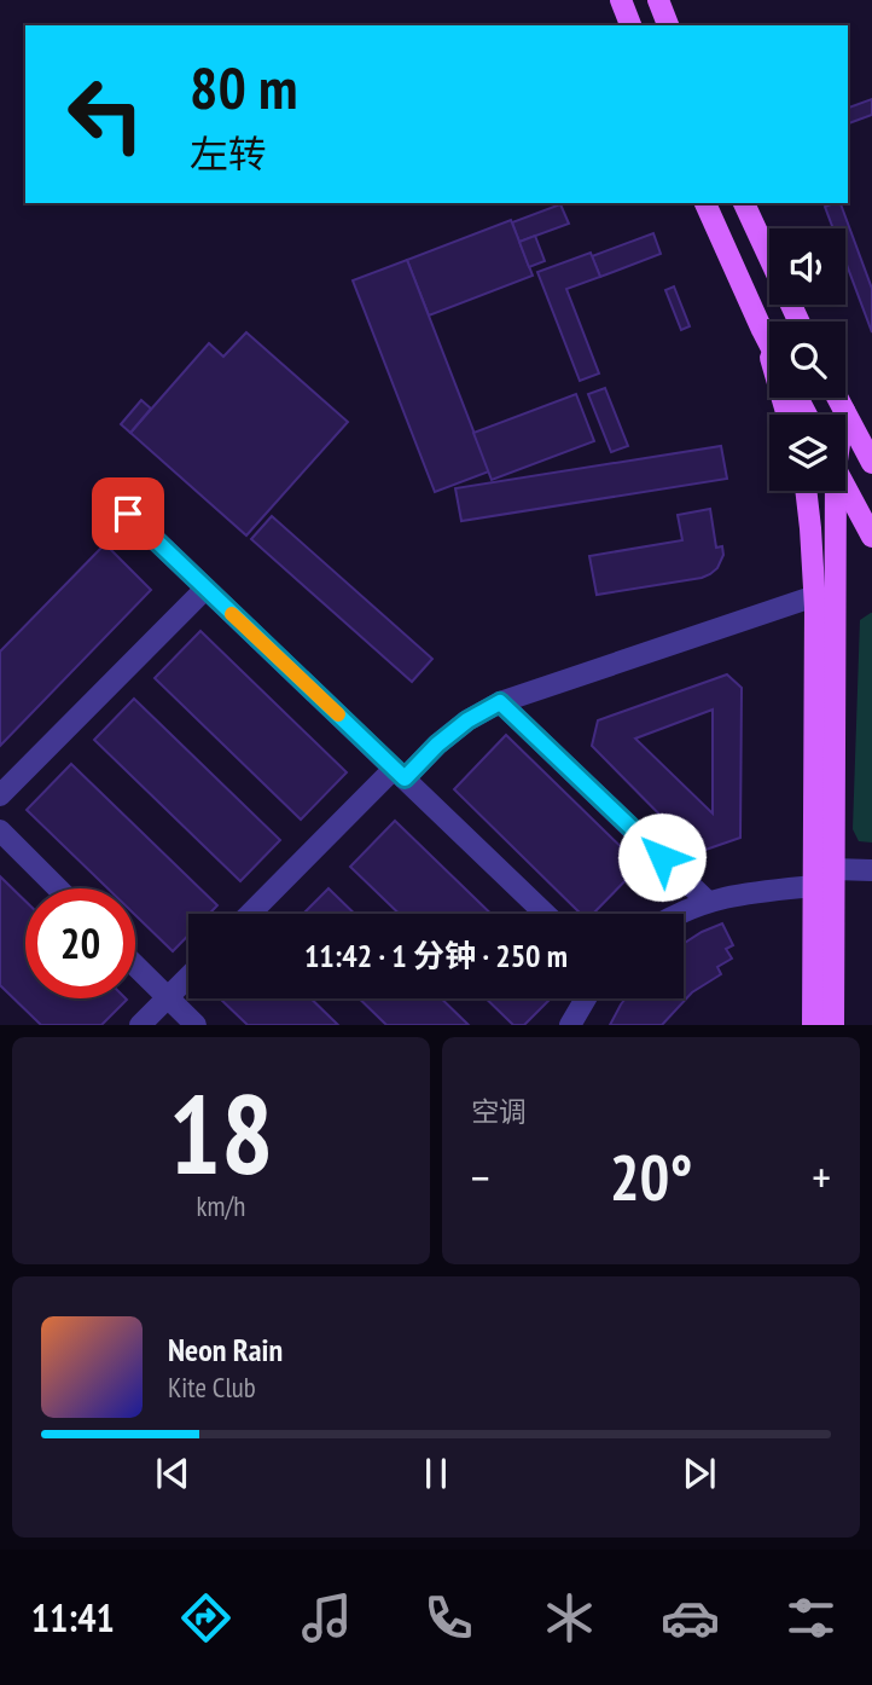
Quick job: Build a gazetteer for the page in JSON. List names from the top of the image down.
{
  "page": {
    "turn": ["80 m", "左转"],
    "limit": "20",
    "trip": "11:42 · 1 分钟 · 250 m",
    "tile": [
      ["18", "km/h"],
      "空调"
    ],
    "heat": ["−", "20°", "+"],
    "song": ["Neon Rain", "Kite Club"],
    "tabs": "11:41"
  }
}
